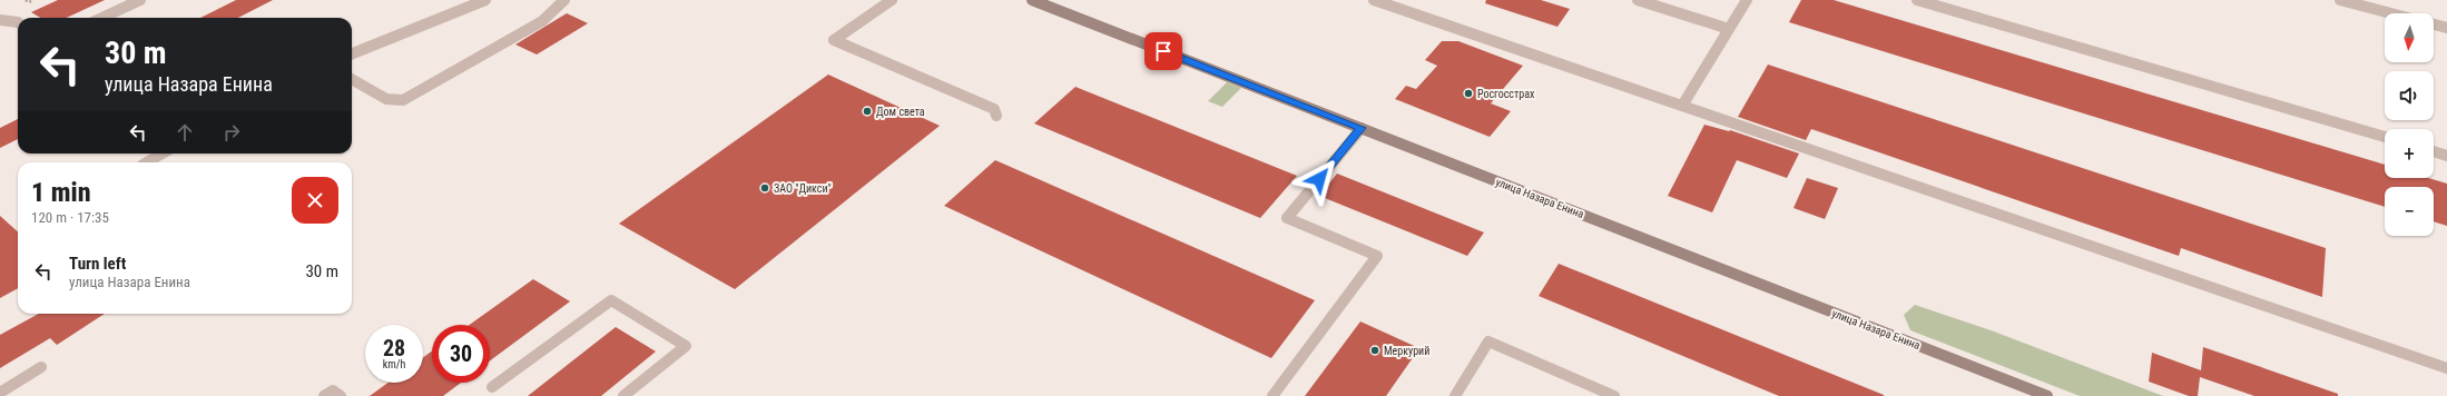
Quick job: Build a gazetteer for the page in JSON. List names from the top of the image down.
{
  "streets": {
    "main road": ["улица Назара Енина"]
  },
  "places": [
    "Росгосстрах",
    "Дом света",
    "ЗАО \"Дикси\"",
    "Меркурий"
  ],
  "north": "bottom",
  "page": {
    "map_buttons": ["+", "−"],
    "turn": ["30 m", "улица Назара Енина"],
    "heading": ["1 min", "120 m · 17:35"],
    "list": [
      {
        "name": "Turn left",
        "note": "улица Назара Енина",
        "value": "30 m"
      }
    ],
    "speed": "28 km/h",
    "limit": "30"
  }
}
